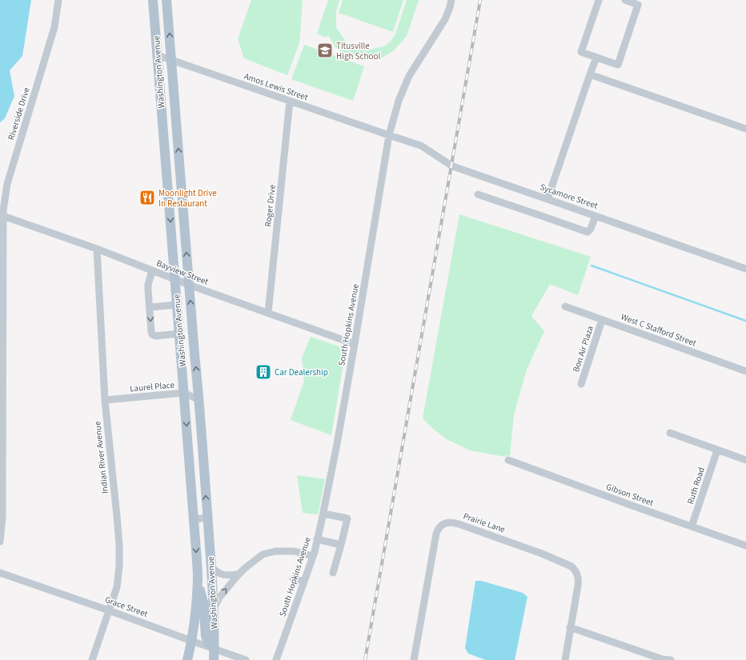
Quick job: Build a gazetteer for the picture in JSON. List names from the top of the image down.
{
  "streets": {
    "main road": ["Washington Avenue"],
    "street": [
      "Amos Lewis Street",
      "Riverside Drive",
      "Sycamore Street",
      "Roger Drive",
      "Bayview Street",
      "South Hopkins Avenue",
      "West C Stafford Street",
      "Bon Air Plaza",
      "Laurel Place",
      "Indian River Avenue",
      "Ruth Road",
      "Gibson Street",
      "Prairie Lane",
      "Grace Street"
    ]
  },
  "crossings": [
    ["Washington Avenue", "Amos Lewis Street"],
    ["Washington Avenue", "Bayview Street"],
    ["Washington Avenue", "Laurel Place"],
    ["Washington Avenue", "Grace Street"],
    ["Amos Lewis Street", "Sycamore Street"],
    ["Amos Lewis Street", "Roger Drive"],
    ["Amos Lewis Street", "South Hopkins Avenue"],
    ["Riverside Drive", "Bayview Street"],
    ["Sycamore Street", "South Hopkins Avenue"],
    ["Roger Drive", "Bayview Street"],
    ["Bayview Street", "South Hopkins Avenue"],
    ["Bayview Street", "Indian River Avenue"],
    ["West C Stafford Street", "Bon Air Plaza"],
    ["Laurel Place", "Indian River Avenue"],
    ["Indian River Avenue", "Grace Street"],
    ["Ruth Road", "Gibson Street"]
  ],
  "places": {
    "school or university": ["Titusville High School"],
    "restaurant": ["Moonlight Drive In Restaurant"],
    "building": ["Car Dealership"]
  }
}
